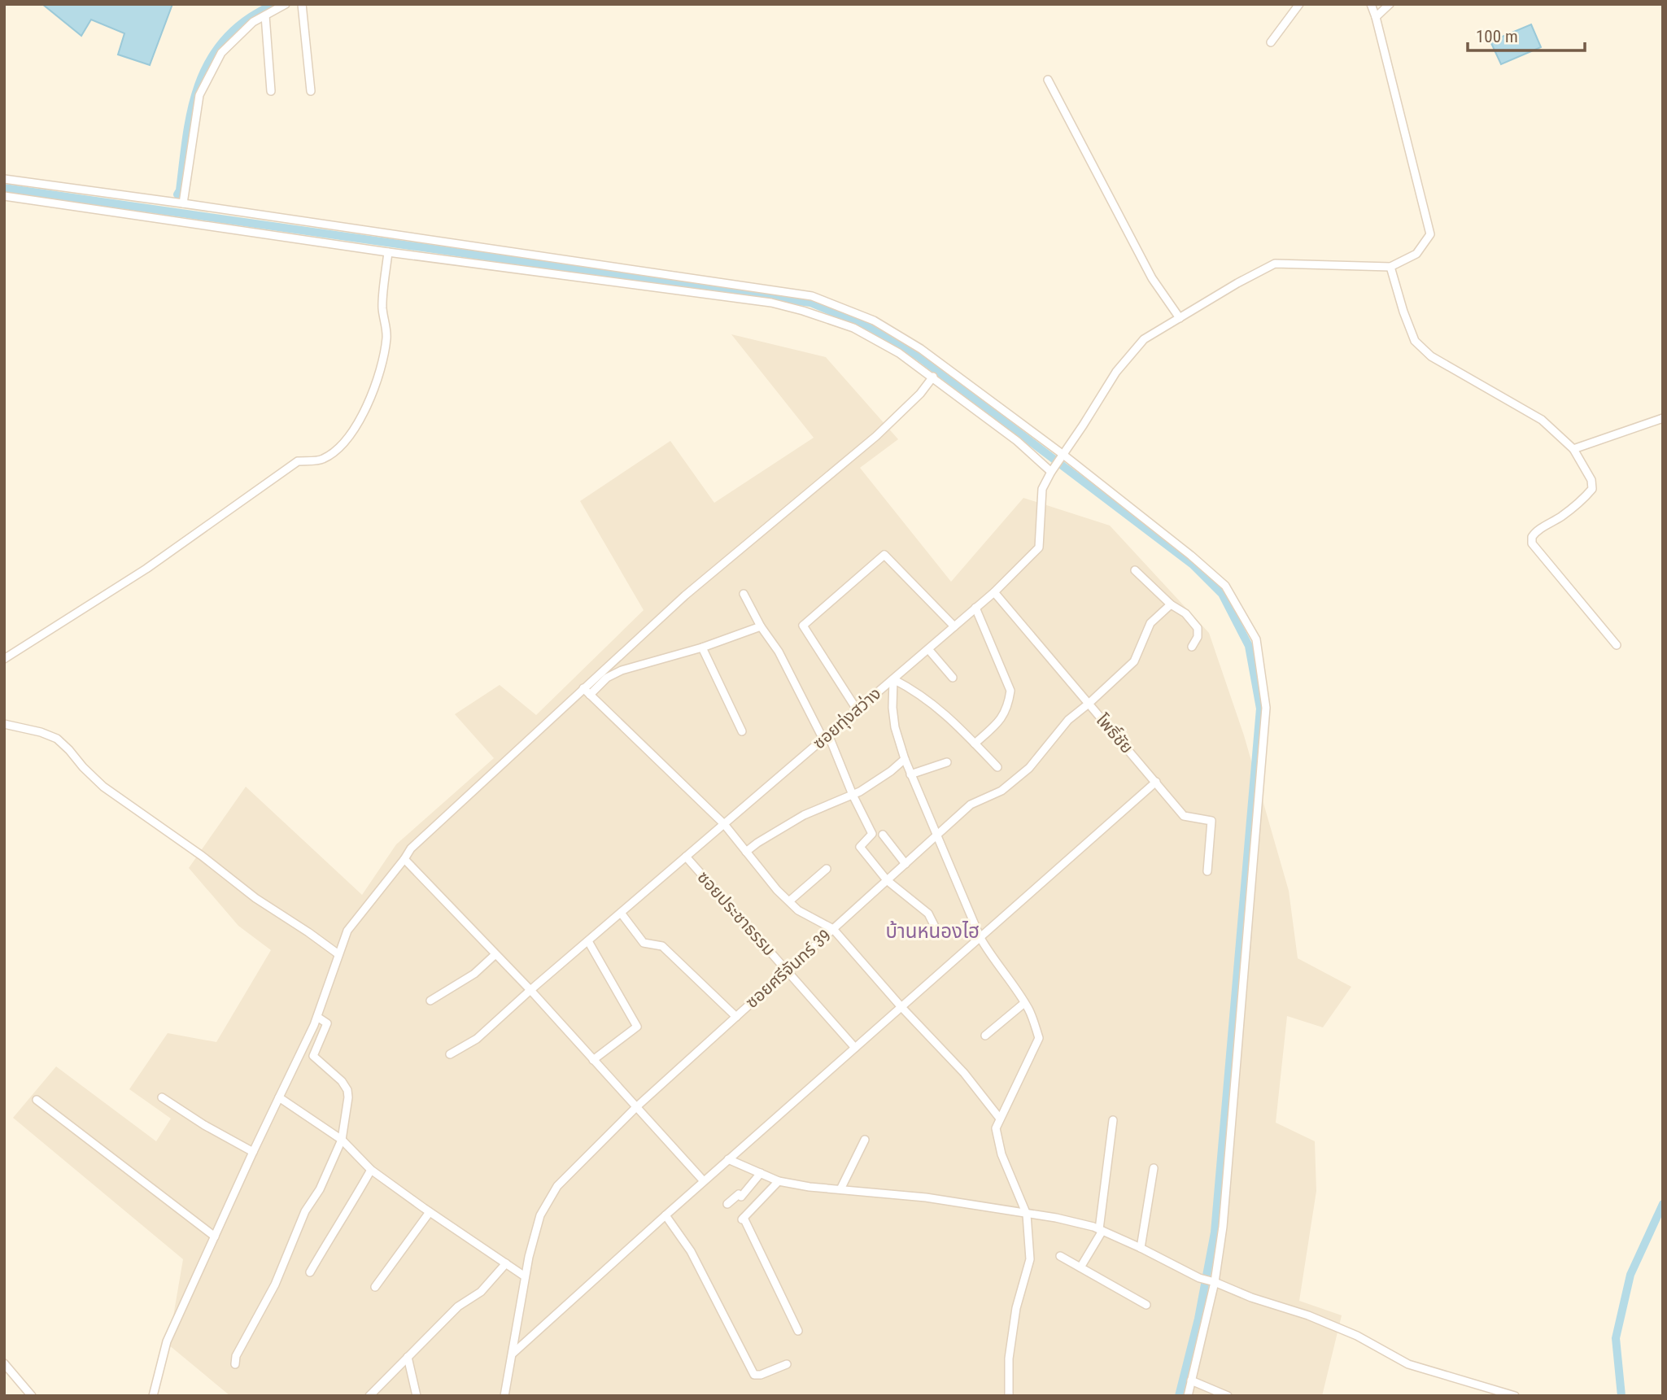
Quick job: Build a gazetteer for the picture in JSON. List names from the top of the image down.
{
  "streets": {
    "street": [
      "ซอยทุ่งสว่าง",
      "โพธิ์ชัย",
      "ซอยประชาธรรม",
      "ซอยศรีจันทร์ 39"
    ]
  },
  "crossings": [
    ["ซอยทุ่งสว่าง", "โพธิ์ชัย"],
    ["ซอยทุ่งสว่าง", "ซอยประชาธรรม"],
    ["โพธิ์ชัย", "ซอยศรีจันทร์ 39"],
    ["ซอยประชาธรรม", "ซอยศรีจันทร์ 39"]
  ],
  "districts": ["บ้านหนองไฮ"],
  "scale_bar": "100 m"
}
